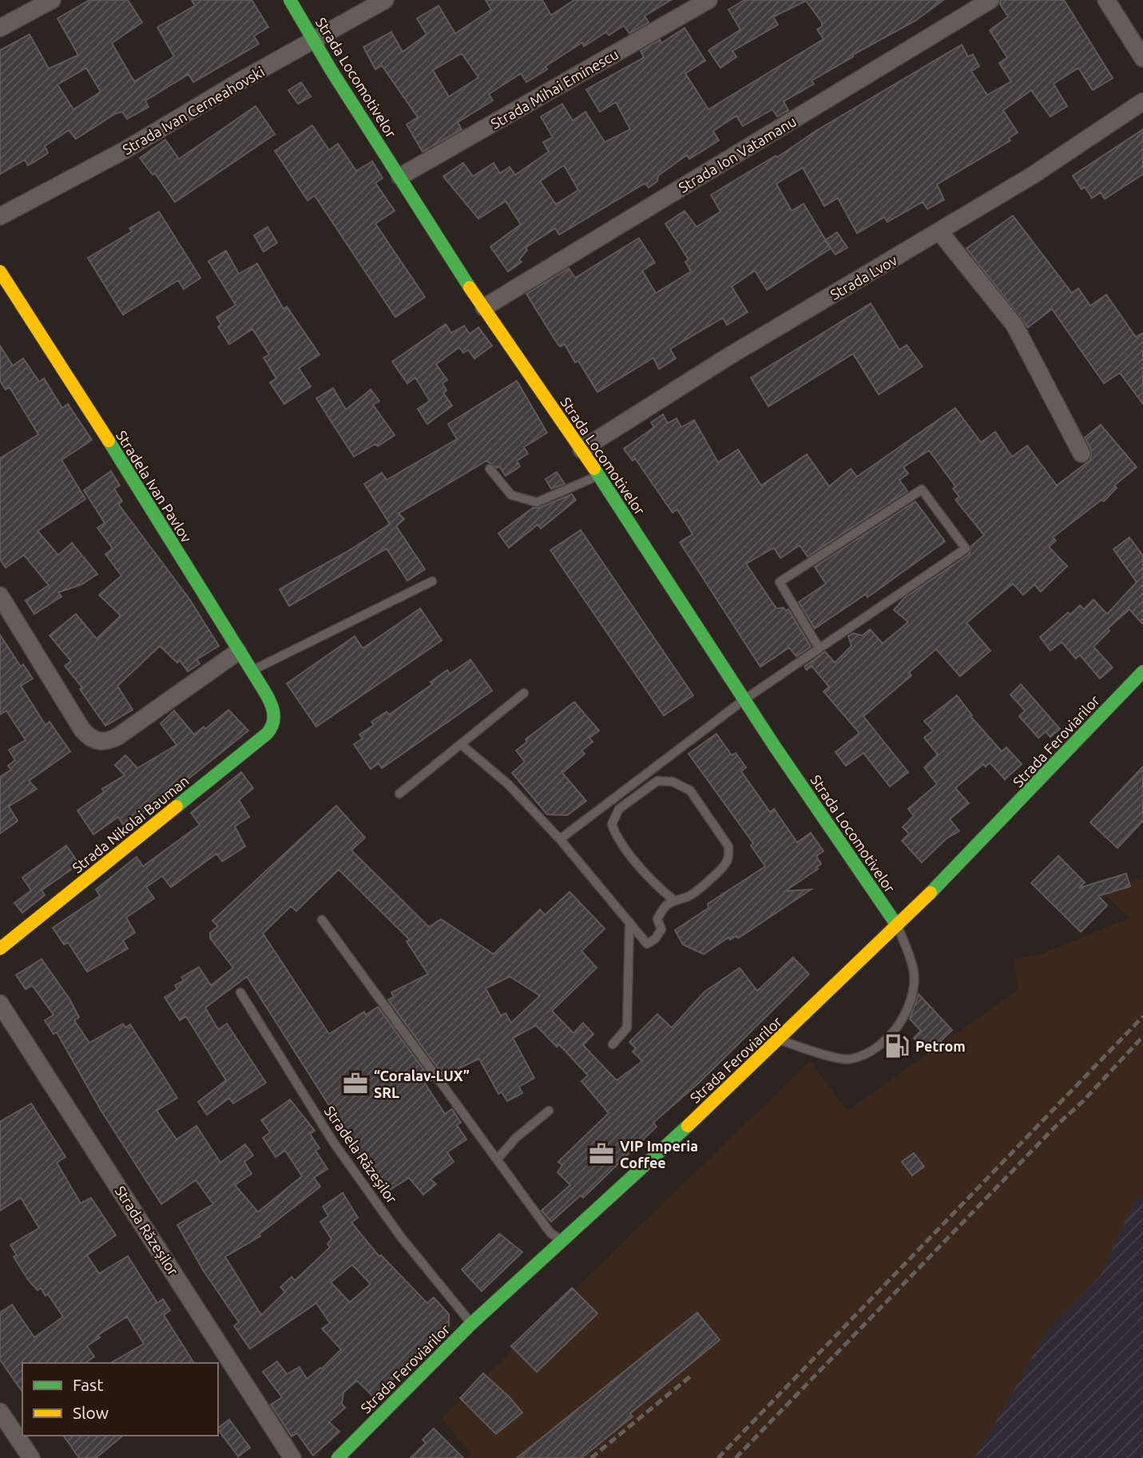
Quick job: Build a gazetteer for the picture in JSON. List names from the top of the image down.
{
  "streets": {
    "main road": [
      "Strada Locomotivelor",
      "Stradela Ivan Pavlov",
      "Strada Feroviarilor",
      "Strada Nikolai Bauman"
    ],
    "street": [
      "Strada Mihai Eminescu",
      "Strada Ivan Cerneahovski",
      "Strada Ion Vatamanu",
      "Strada Lvov",
      "Strada Răzeșilor"
    ],
    "lane": ["Stradela Răzeșilor"]
  },
  "crossings": [
    ["Strada Locomotivelor", "Strada Mihai Eminescu"],
    ["Strada Locomotivelor", "Strada Ivan Cerneahovski"],
    ["Strada Locomotivelor", "Strada Ion Vatamanu"],
    ["Strada Locomotivelor", "Strada Lvov"],
    ["Strada Locomotivelor", "Strada Feroviarilor"],
    ["Stradela Ivan Pavlov", "Strada Nikolai Bauman"],
    ["Strada Feroviarilor", "Stradela Răzeșilor"]
  ],
  "places": {
    "fuel station": ["Petrom"],
    "office": ["“Coralav-LUX” SRL", "VIP Imperia Coffee"]
  },
  "legend": ["Fast", "Slow"]
}
